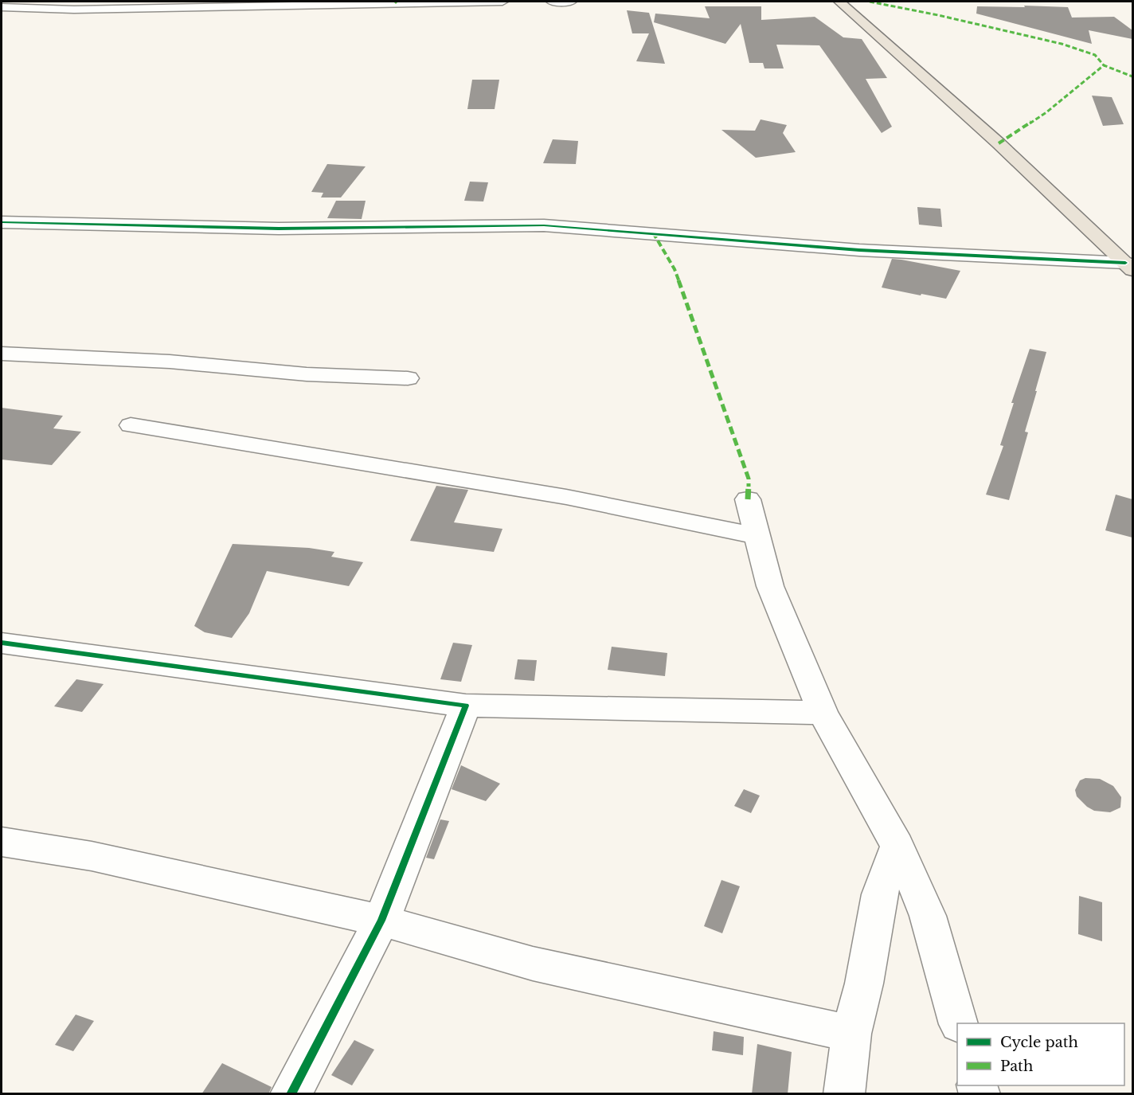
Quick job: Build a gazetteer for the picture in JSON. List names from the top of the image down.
{
  "legend": ["Cycle path", "Path"]
}
